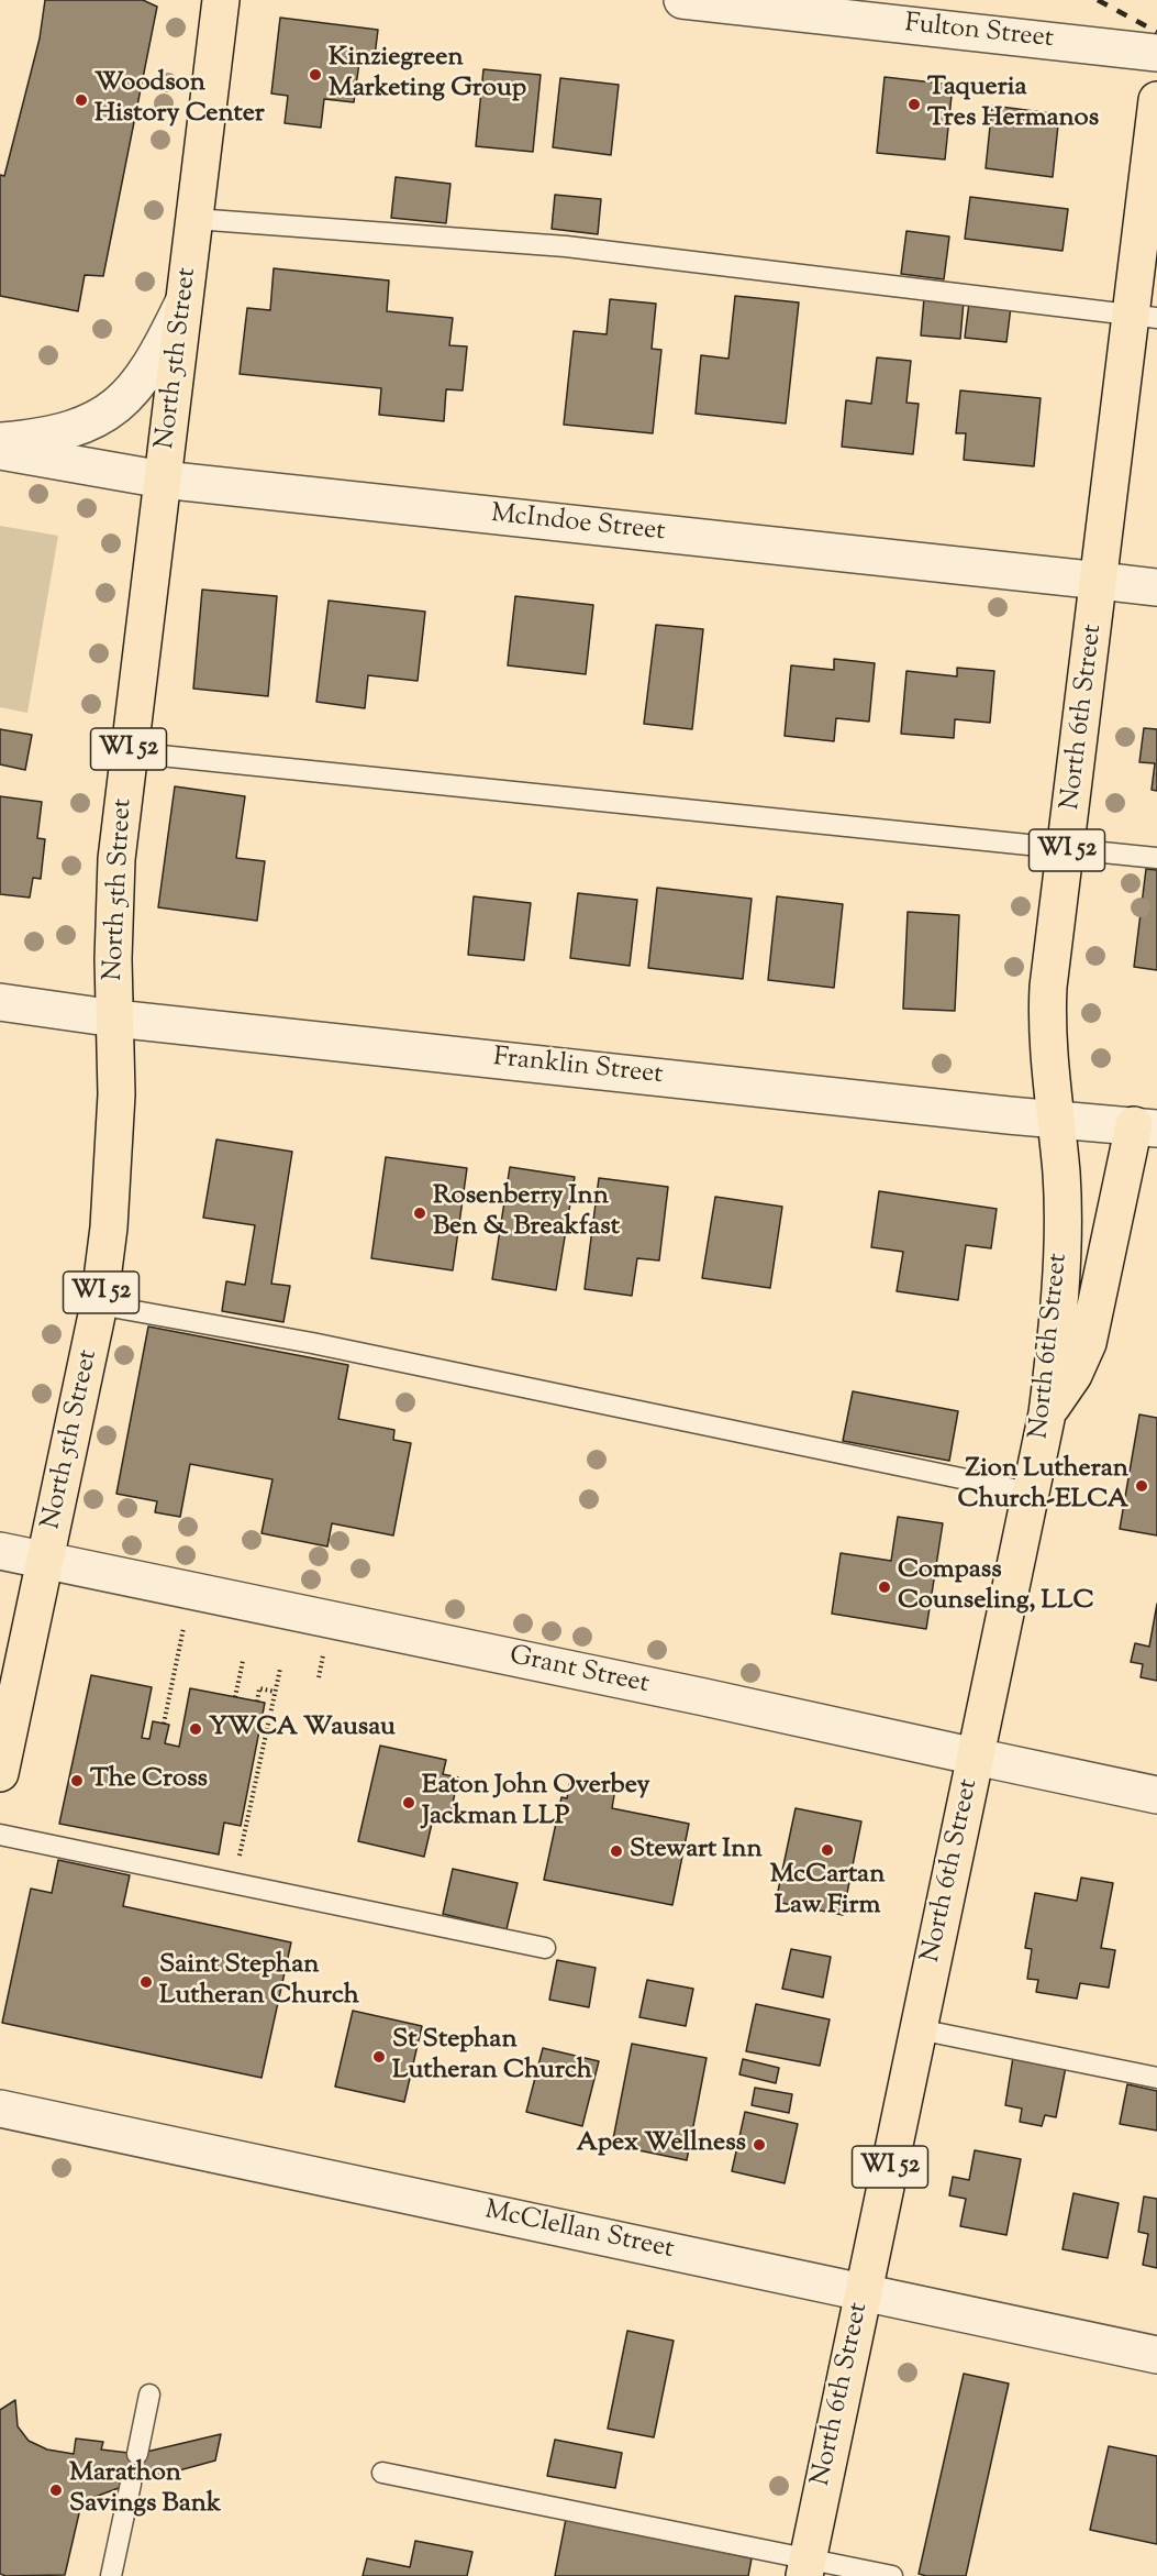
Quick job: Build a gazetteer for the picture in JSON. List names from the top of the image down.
{
  "streets": {
    "main road": ["North 5th Street", "North 6th Street", "WI 52"],
    "street": [
      "Fulton Street",
      "McIndoe Street",
      "Franklin Street",
      "Grant Street",
      "McClellan Street"
    ]
  },
  "crossings": [
    ["North 5th Street", "McIndoe Street"],
    ["North 5th Street", "Franklin Street"],
    ["North 5th Street", "Grant Street"],
    ["McIndoe Street", "North 6th Street"],
    ["North 6th Street", "Franklin Street"],
    ["North 6th Street", "Grant Street"],
    ["North 6th Street", "McClellan Street"]
  ],
  "places": [
    "Kinziegreen Marketing Group",
    "Woodson History Center",
    "Taqueria Tres Hermanos",
    "Rosenberry Inn Ben & Breakfast",
    "Zion Lutheran Church-ELCA",
    "Compass Counseling, LLC",
    "YWCA Wausau",
    "The Cross",
    "Eaton John Overbey Jackman LLP",
    "McCartan Law Firm",
    "Stewart Inn",
    "Saint Stephan Lutheran Church",
    "St Stephan Lutheran Church",
    "Apex Wellness",
    "Marathon Savings Bank"
  ]
}
